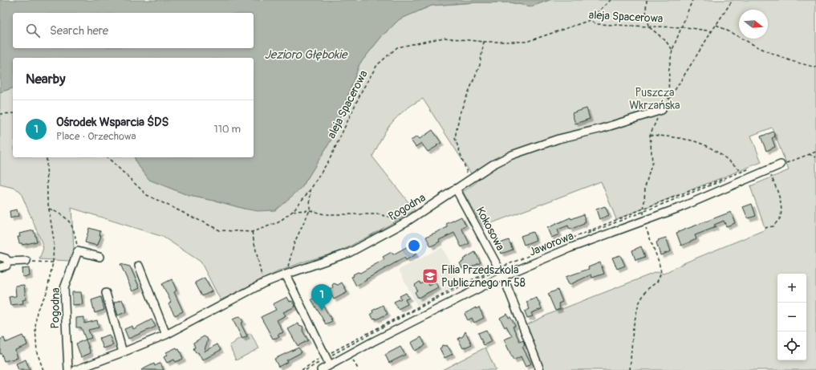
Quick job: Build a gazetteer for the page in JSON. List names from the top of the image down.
{
  "streets": {
    "street": ["Pogodna", "Kokosowa", "Jaworowa"],
    "path": ["aleja Spacerowa"]
  },
  "crossings": [
    ["Pogodna", "Kokosowa"],
    ["Kokosowa", "Jaworowa"]
  ],
  "water": ["Jezioro Głębokie"],
  "parks": ["Puszcza Wkrzańska"],
  "places": {
    "school or university": ["Filia Przedszkola Publicznego nr 58"]
  },
  "north": "right",
  "page": {
    "search": "Search here",
    "heading": "Nearby",
    "list": [
      {
        "mark": "1",
        "name": "Ośrodek Wsparcia ŚDS",
        "note": "Place · Orzechowa",
        "value": "110 m"
      }
    ],
    "map_buttons": ["+", "−"],
    "pins": "1"
  }
}
